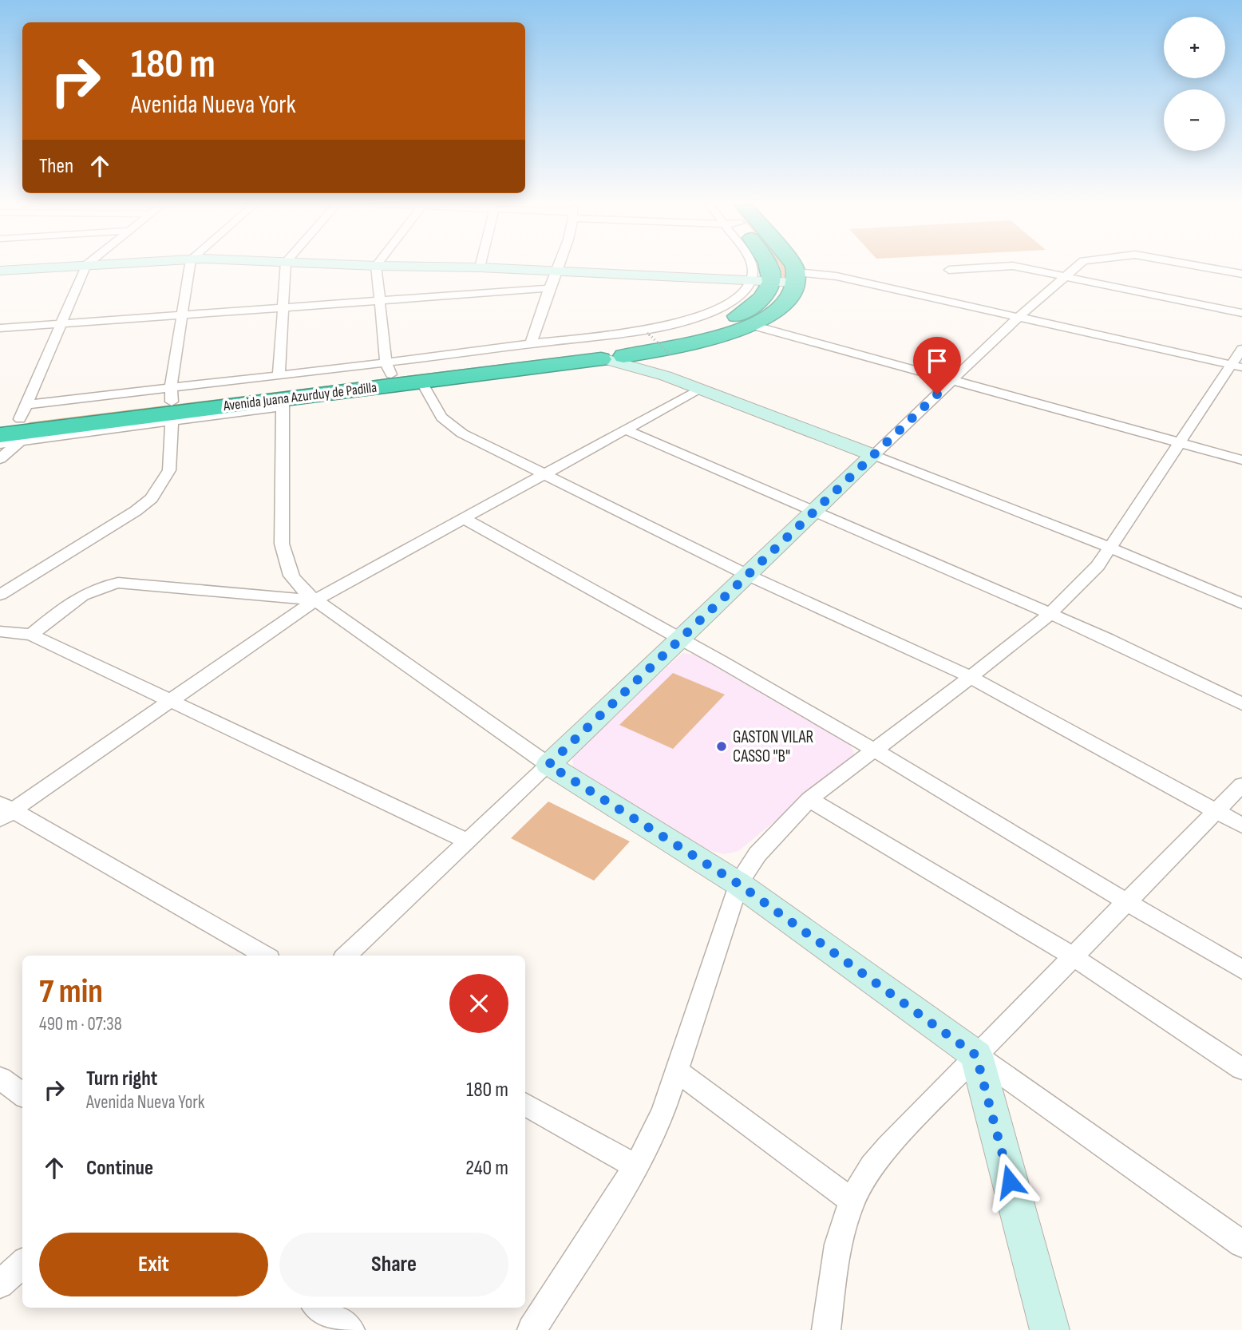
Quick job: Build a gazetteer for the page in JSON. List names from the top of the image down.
{
  "streets": {
    "highway": ["Avenida Juana Azurduy de Padilla"]
  },
  "places": ["GASTON VILAR CASSO \"B\""],
  "page": {
    "map_buttons": ["+", "−"],
    "turn": ["180 m", "Avenida Nueva York"],
    "then": "Then",
    "heading": ["7 min", "490 m · 07:38"],
    "list": [
      {
        "name": "Turn right",
        "note": "Avenida Nueva York",
        "value": "180 m"
      },
      {
        "name": "Continue",
        "value": "240 m"
      }
    ],
    "buttons": ["Exit", "Share"]
  }
}
